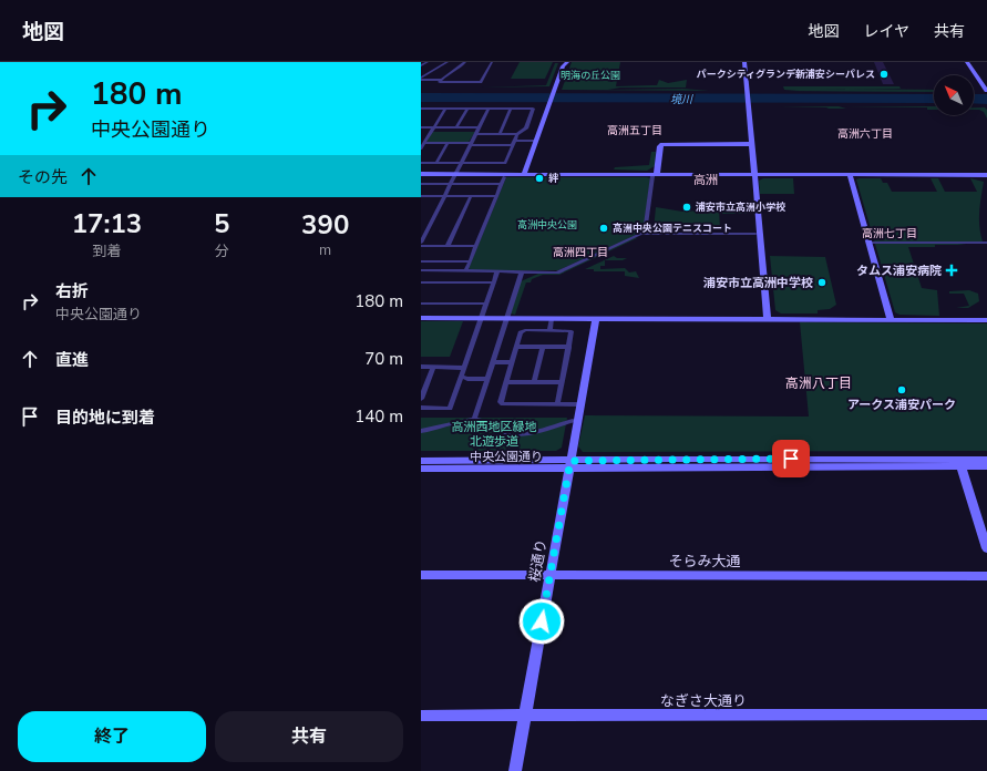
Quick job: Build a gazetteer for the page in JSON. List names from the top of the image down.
{
  "streets": {
    "street": [
      "中央公園通り",
      "桜通り",
      "そらみ大通",
      "なぎさ大通り"
    ]
  },
  "crossings": [
    ["中央公園通り", "桜通り"],
    ["桜通り", "そらみ大通"],
    ["桜通り", "なぎさ大通り"]
  ],
  "districts": [
    "高洲五丁目",
    "高洲六丁目",
    "高洲",
    "高洲七丁目",
    "高洲四丁目",
    "高洲八丁目"
  ],
  "water": ["境川"],
  "parks": ["明海の丘公園", "高洲中央公園", "高洲西地区緑地 北遊歩道"],
  "places": {
    "other": [
      "パークシティグランデ新浦安シーパレス",
      "絆",
      "浦安市立高洲小学校",
      "高洲中央公園テニスコート",
      "浦安市立高洲中学校",
      "アークス浦安パーク"
    ],
    "health": ["タムス浦安病院"]
  },
  "north": "top left",
  "page": {
    "header": "地図",
    "nav": ["地図", "レイヤ", "共有"],
    "turn": ["180 m", "中央公園通り"],
    "then": "その先",
    "eta": [
      "17:13",
      "到着",
      "5",
      "分",
      "390",
      "m"
    ],
    "list": [
      {
        "name": "右折",
        "note": "中央公園通り",
        "value": "180 m"
      },
      {
        "name": "直進",
        "value": "70 m"
      },
      {
        "name": "目的地に到着",
        "value": "140 m"
      }
    ],
    "buttons": ["終了", "共有"]
  }
}
